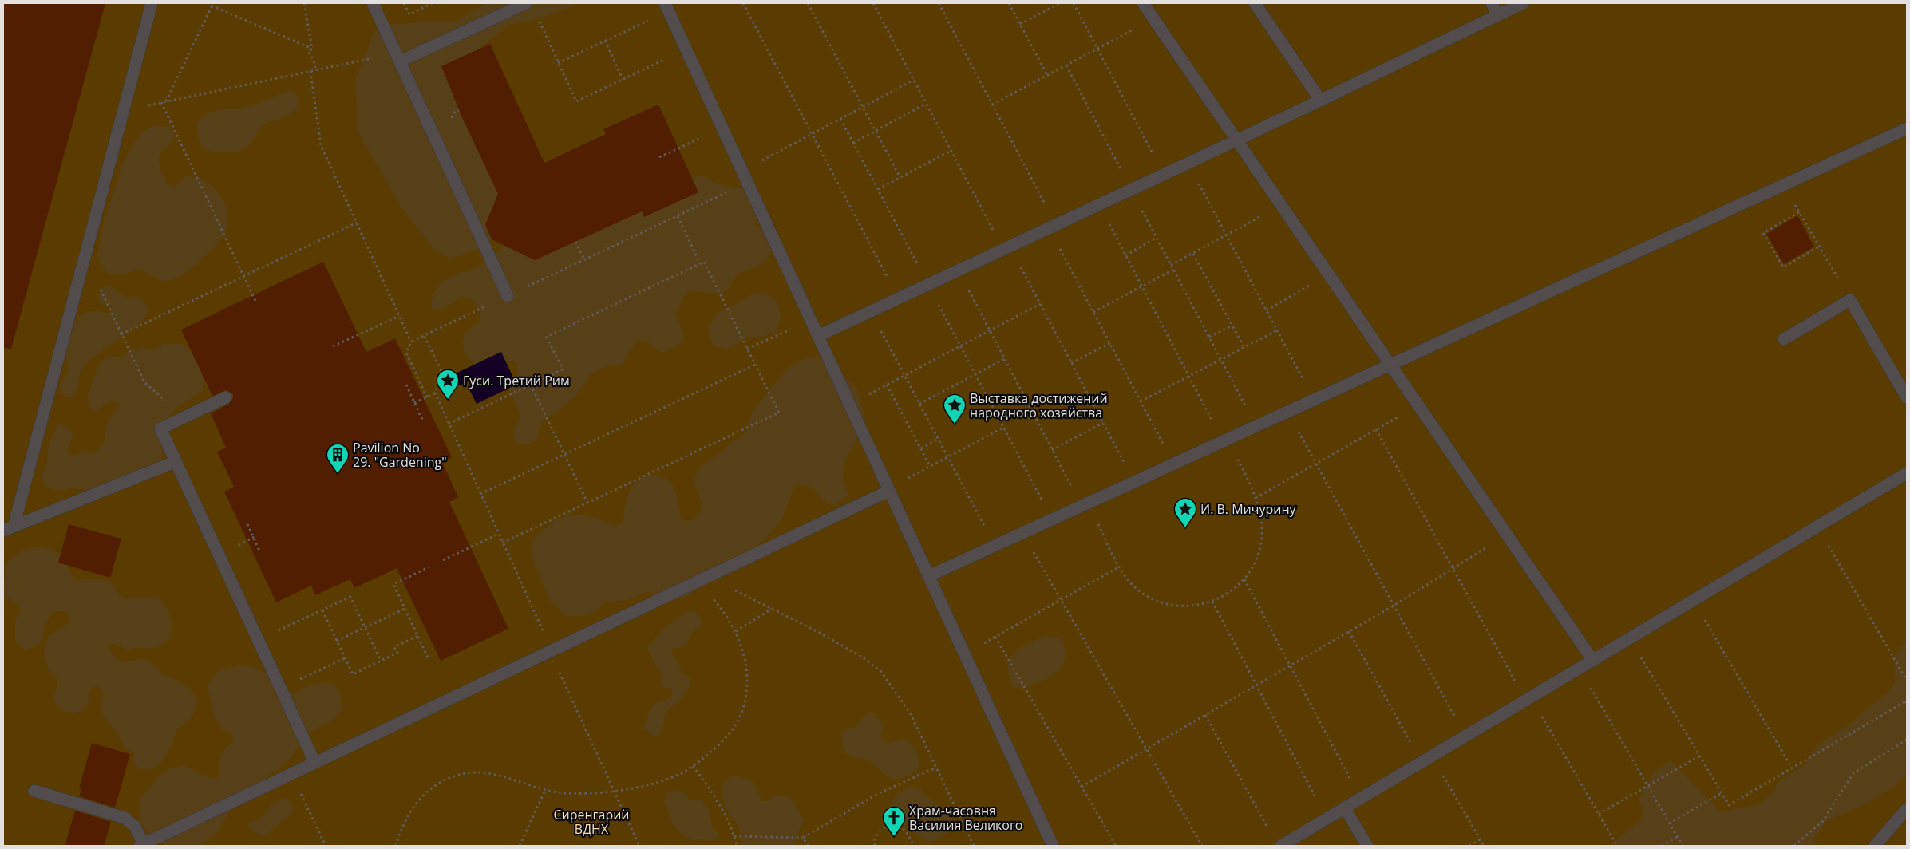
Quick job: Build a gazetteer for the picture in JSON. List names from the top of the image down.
{
  "parks": ["Сиренгарий ВДНХ"],
  "places": {
    "place": ["Гуси. Третий Рим", "Выставка достижений народного хозяйства", "И. В. Мичурину"],
    "building": ["Pavilion No 29. \"Gardening\""],
    "church": ["Храм-часовня Василия Великого"]
  }
}
